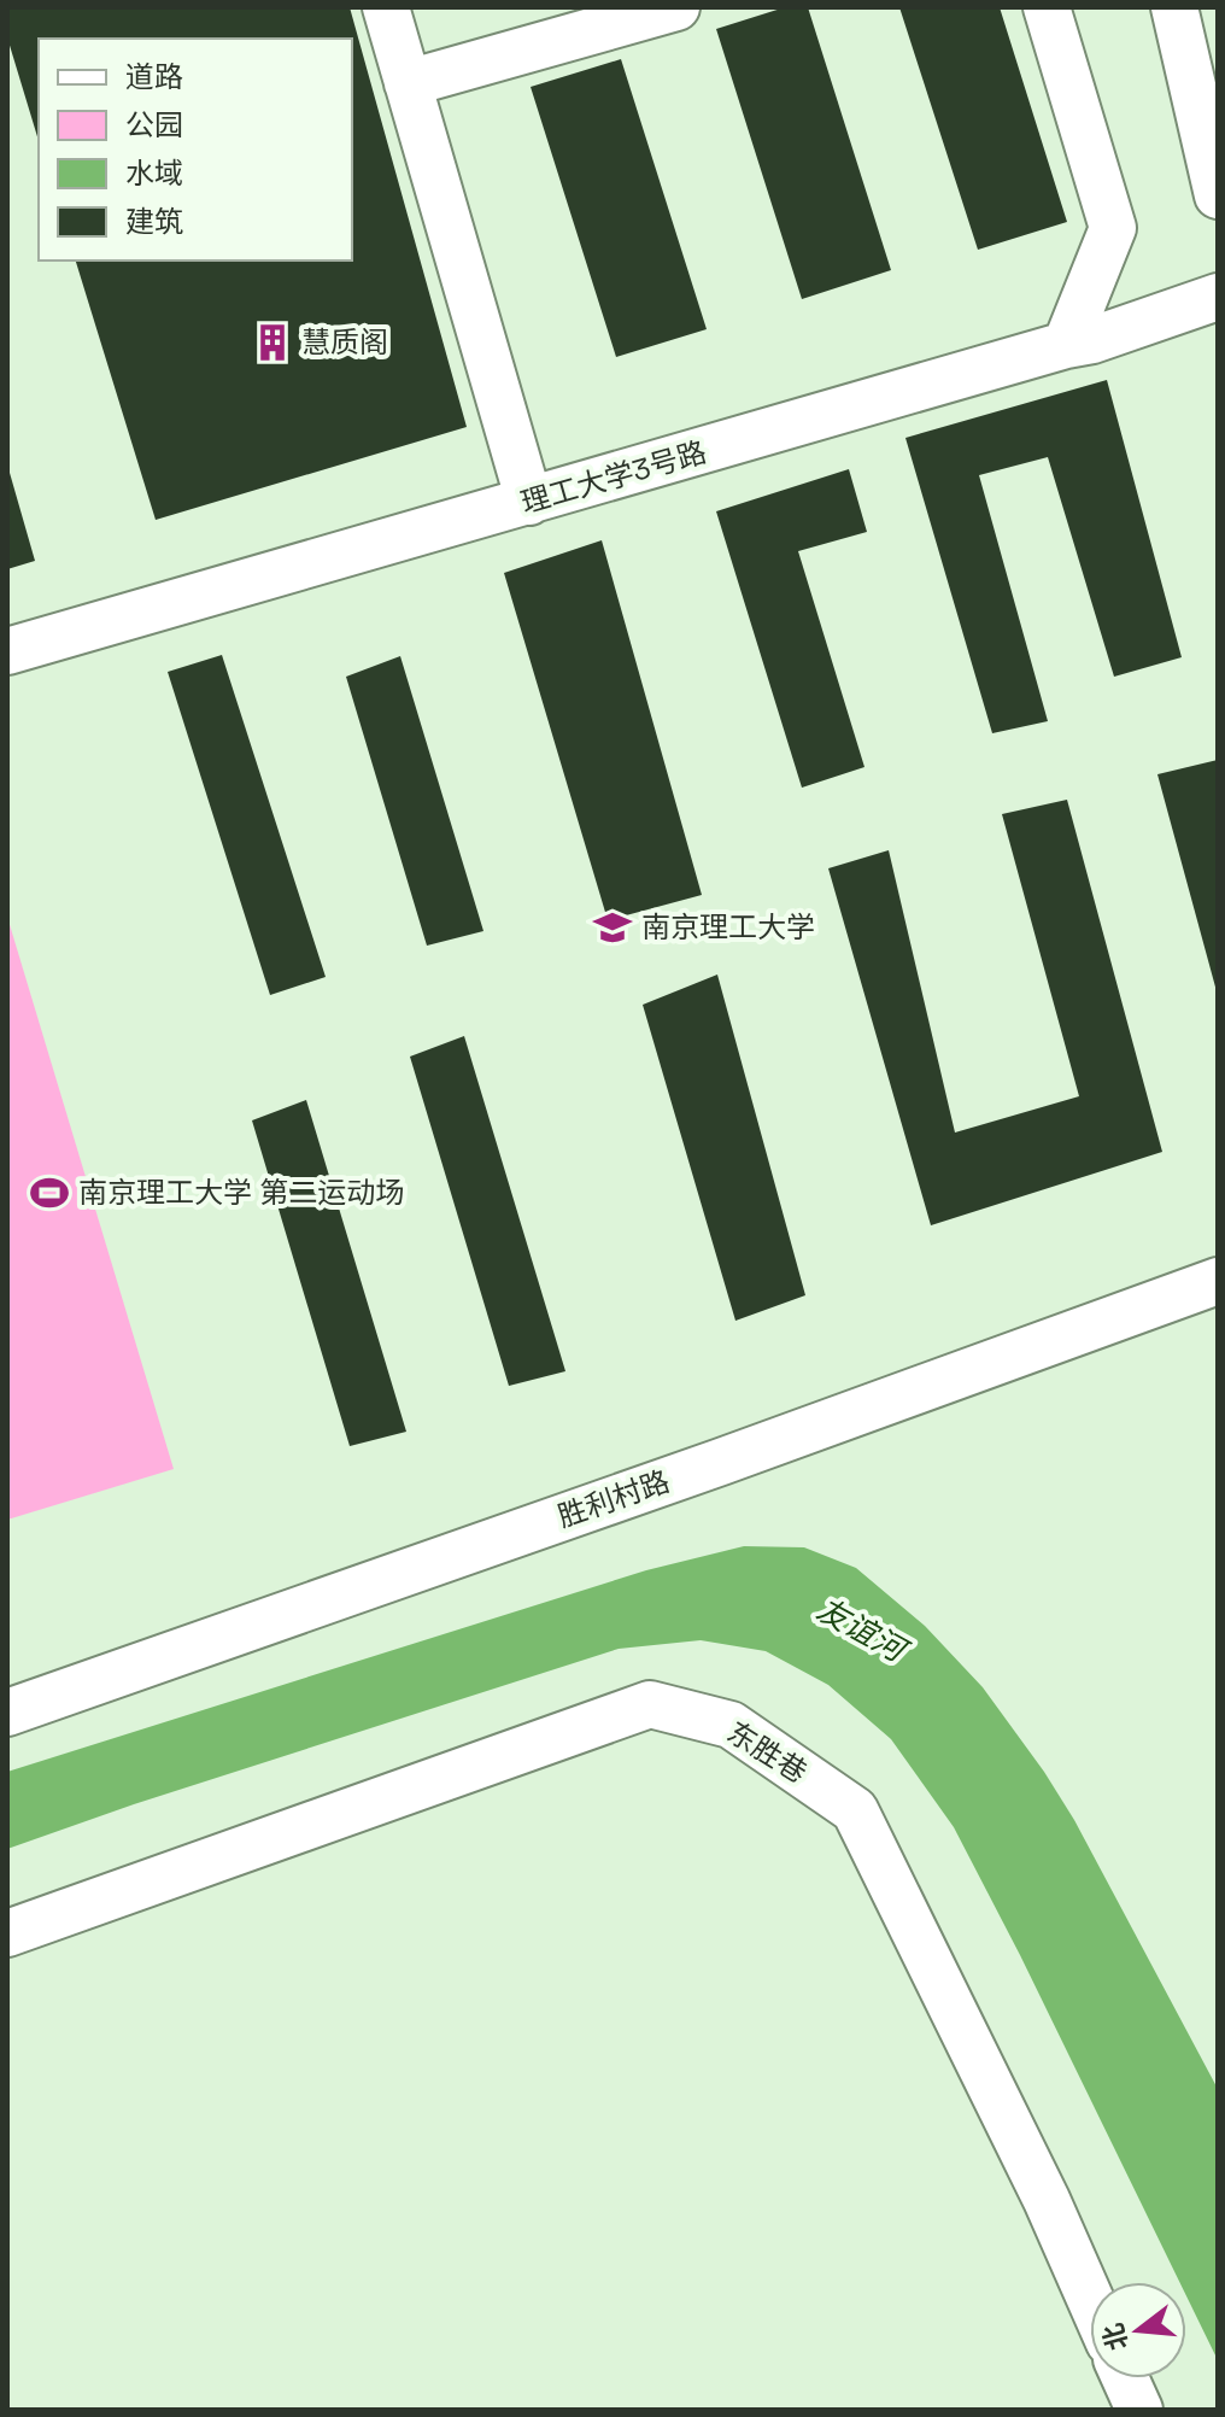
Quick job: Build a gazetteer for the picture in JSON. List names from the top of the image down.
{
  "streets": {
    "street": ["理工大学3号路", "胜利村路", "东胜巷"]
  },
  "water": ["友谊河"],
  "places": {
    "building": ["慧质阁"],
    "school or university": ["南京理工大学"],
    "sports": ["南京理工大学 第二运动场"]
  },
  "legend": [
    "道路",
    "公园",
    "水域",
    "建筑"
  ],
  "north": "left"
}
